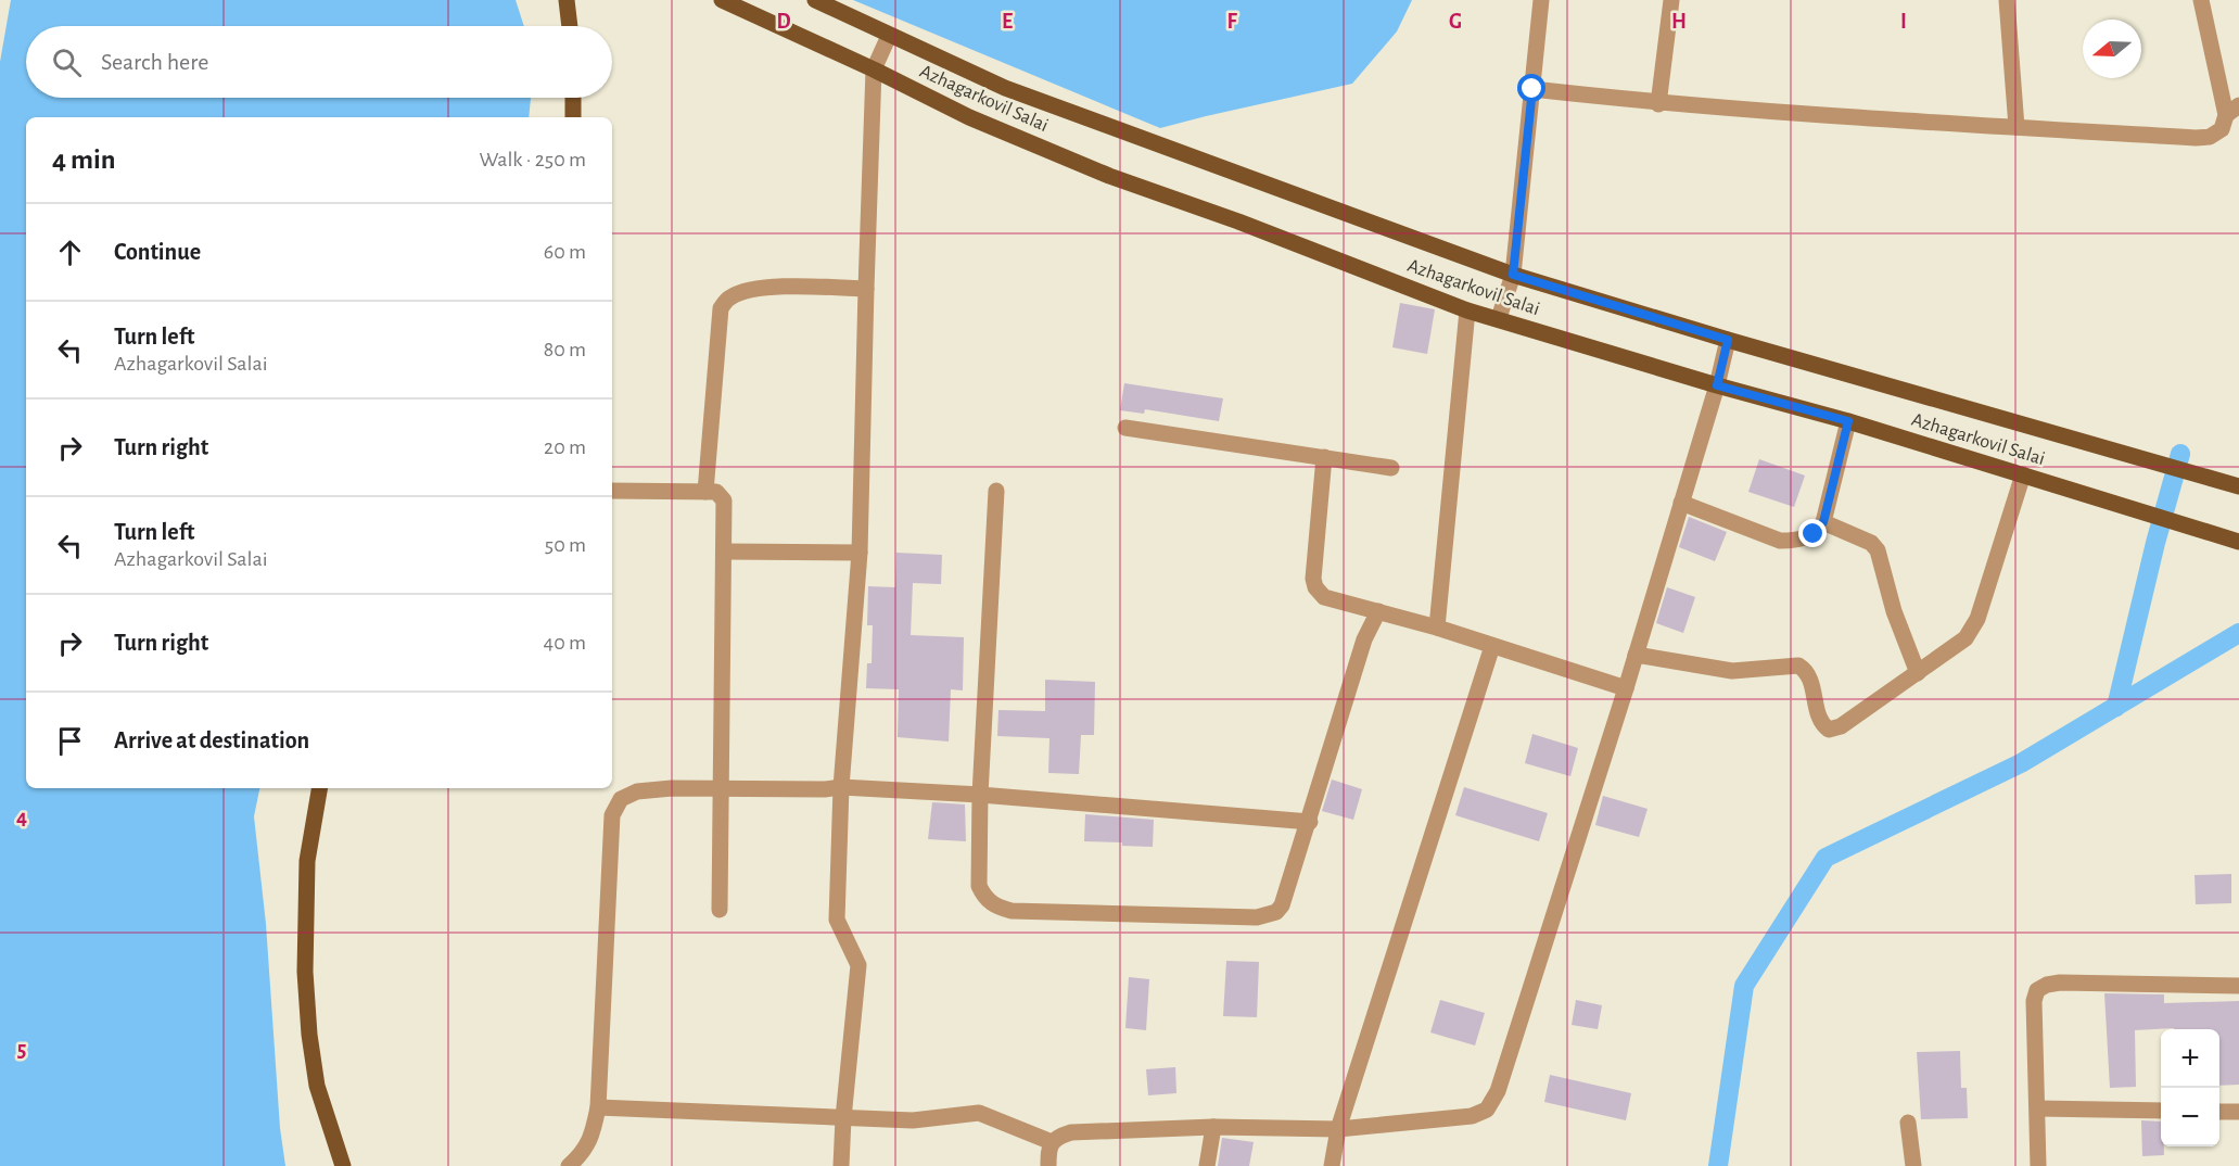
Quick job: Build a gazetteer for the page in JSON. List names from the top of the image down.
{
  "streets": {
    "main road": ["Azhagarkovil Salai"]
  },
  "north": "left",
  "page": {
    "search": "Search here",
    "heading": ["4 min", "Walk · 250 m"],
    "list": [
      ["Continue", "60 m"],
      ["Turn left", "Azhagarkovil Salai", "80 m"],
      ["Turn right", "20 m"],
      ["Turn left", "Azhagarkovil Salai", "50 m"],
      ["Turn right", "40 m"],
      "Arrive at destination"
    ],
    "map_buttons": ["+", "−"]
  },
  "grid": {
    "columns": [
      "D",
      "E",
      "F",
      "G",
      "H",
      "I"
    ],
    "rows": ["4", "5"]
  }
}
